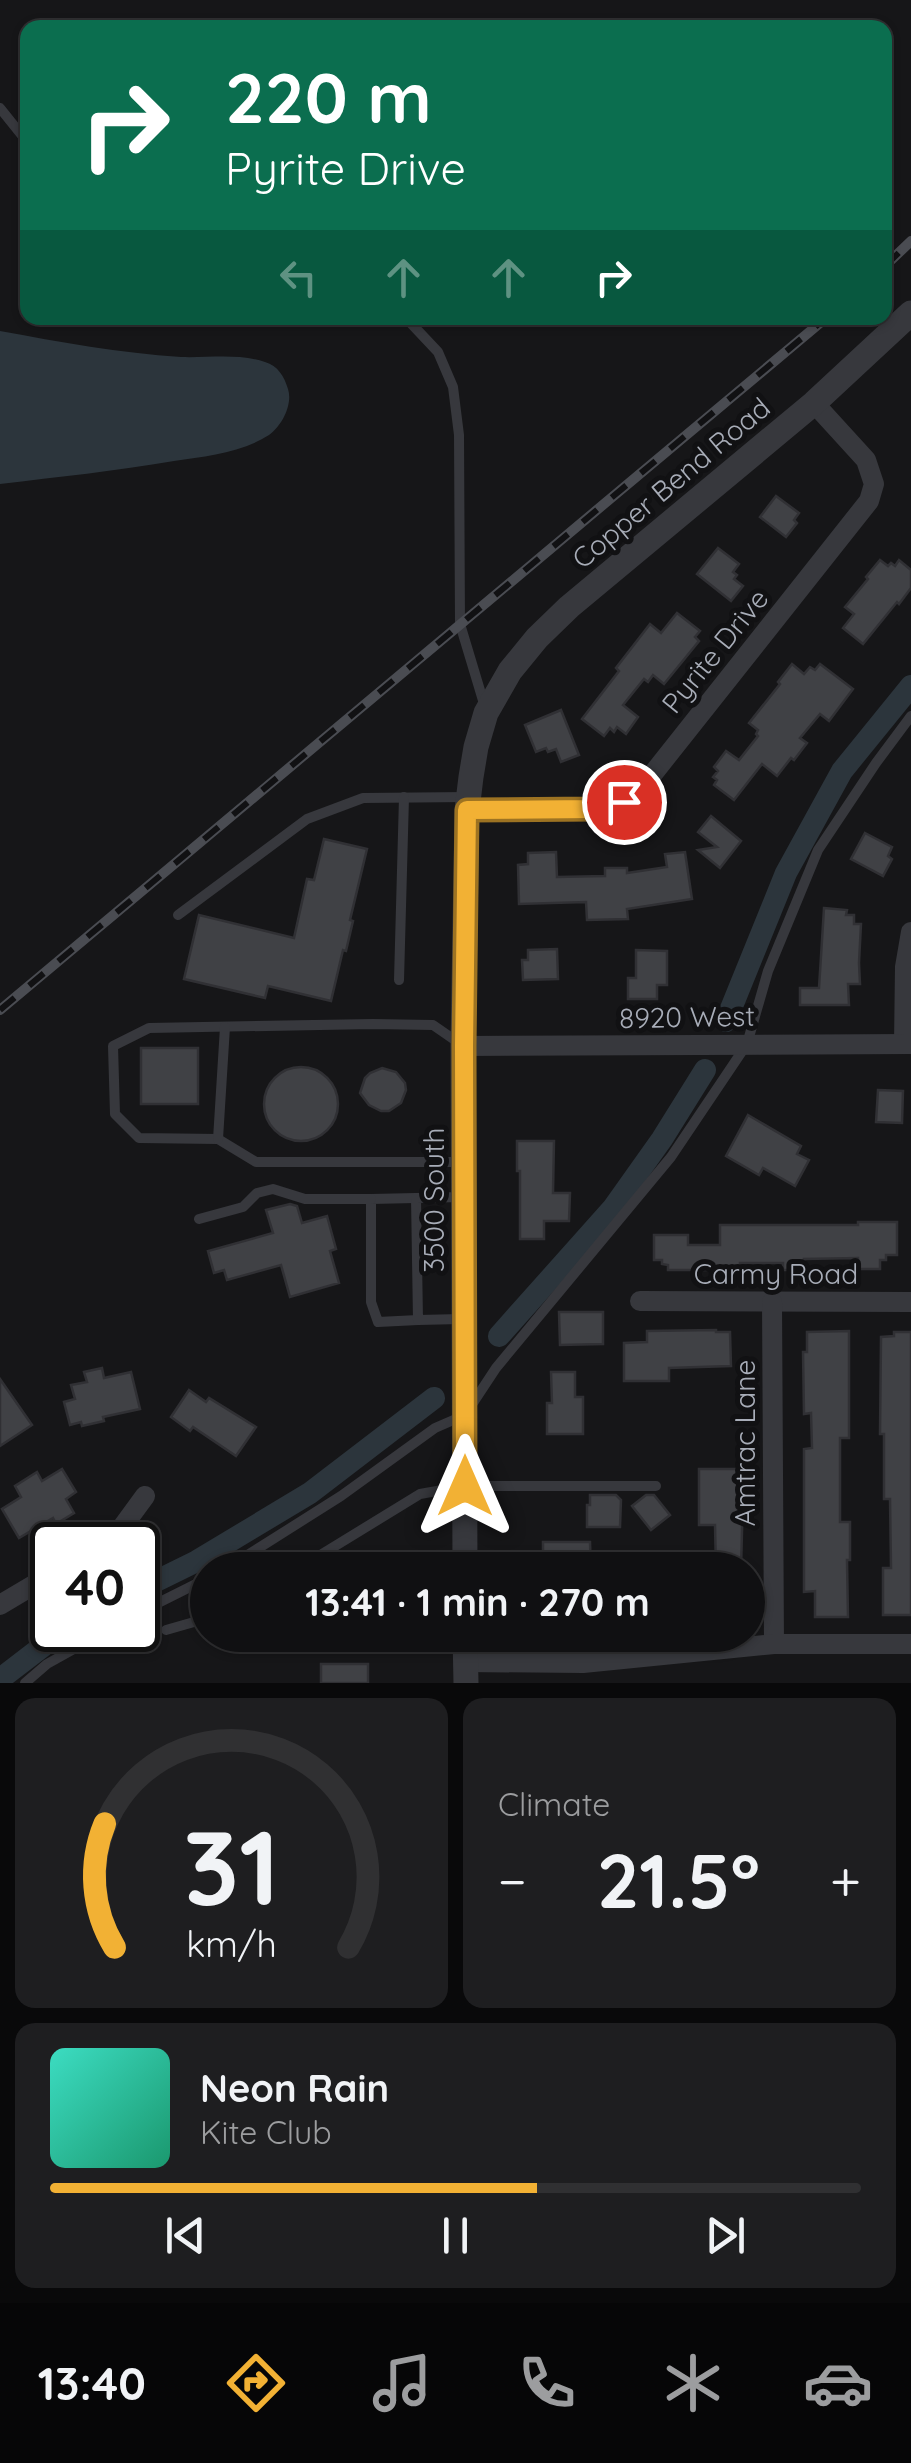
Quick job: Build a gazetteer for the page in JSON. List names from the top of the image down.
{
  "streets": {
    "street": [
      "Copper Bend Road",
      "Pyrite Drive",
      "8920 West",
      "3500 South",
      "Carmy Road",
      "Amtrac Lane"
    ]
  },
  "crossings": [
    ["Copper Bend Road", "Pyrite Drive"],
    ["Copper Bend Road", "3500 South"],
    ["Pyrite Drive", "3500 South"],
    ["8920 West", "3500 South"],
    ["Carmy Road", "Amtrac Lane"]
  ],
  "page": {
    "turn": ["220 m", "Pyrite Drive"],
    "limit": "40",
    "trip": "13:41 · 1 min · 270 m",
    "tile": "Climate",
    "heat": ["−", "21.5°", "+"],
    "song": ["Neon Rain", "Kite Club"],
    "tabs": "13:40",
    "gauge": ["31", "km/h"]
  }
}
